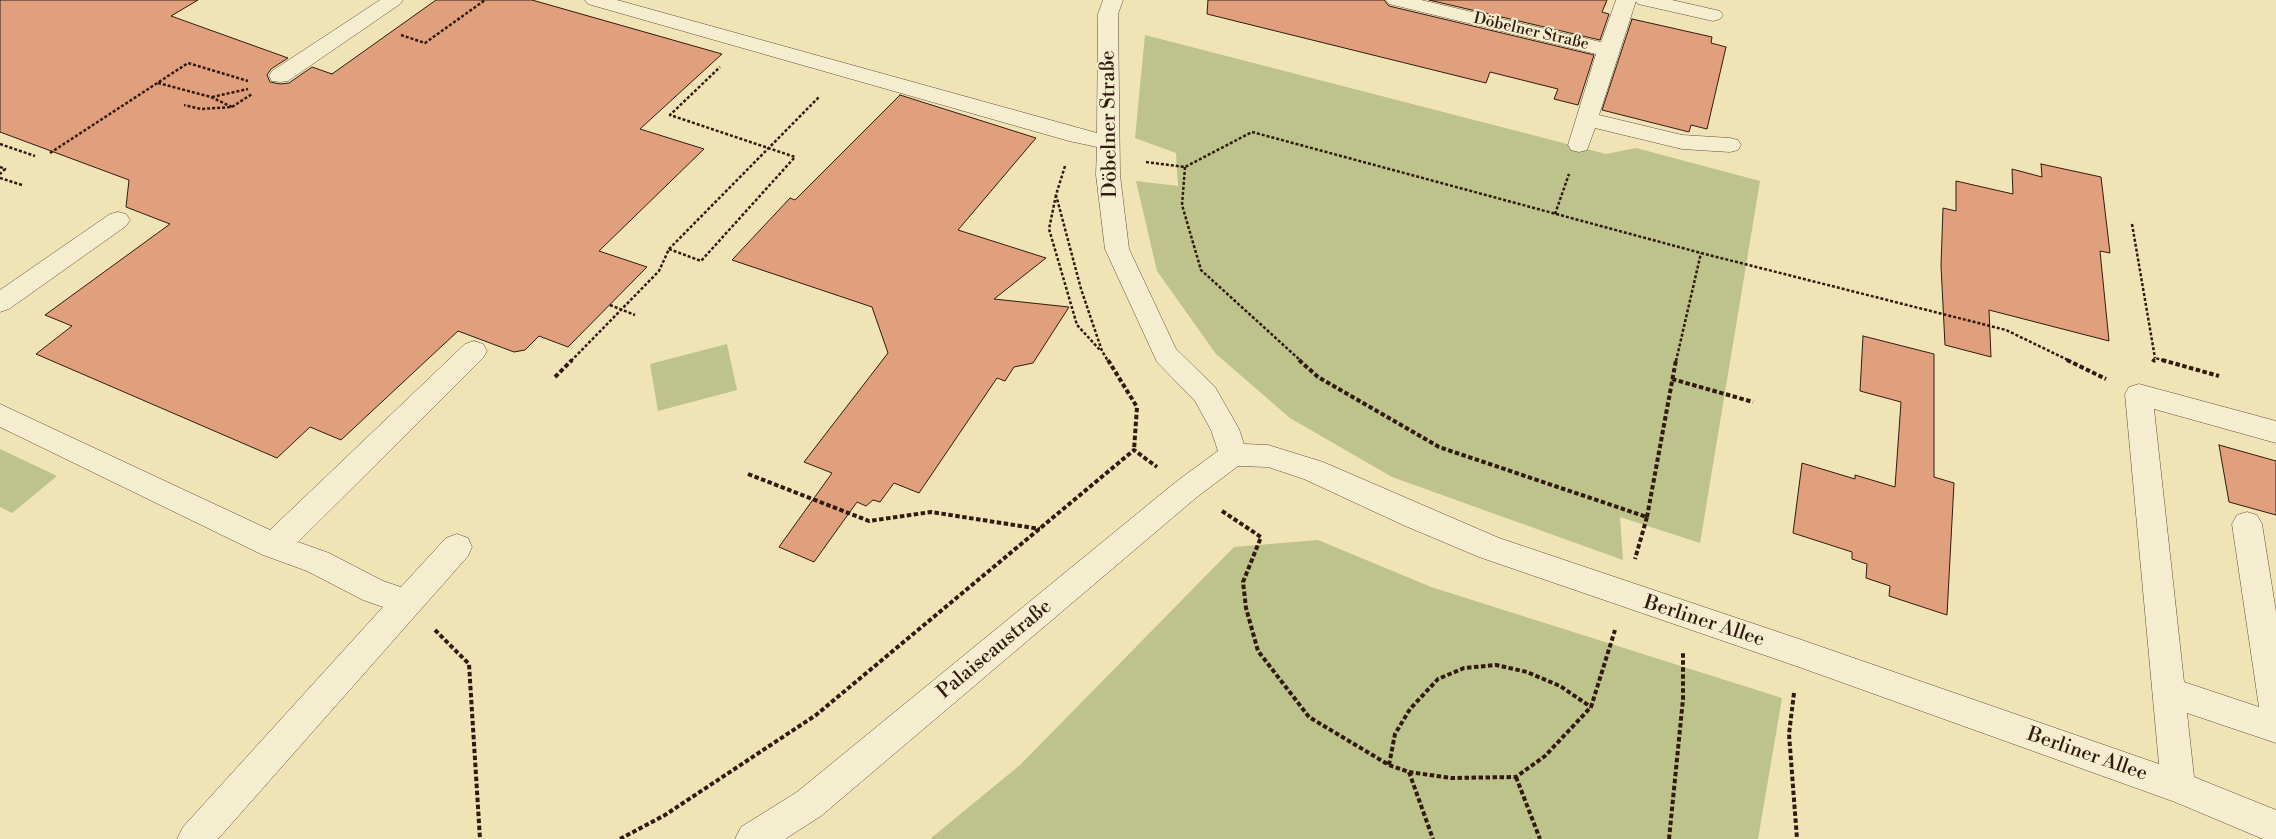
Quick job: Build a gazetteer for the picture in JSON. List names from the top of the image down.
{
  "streets": {
    "street": ["Döbelner Straße", "Berliner Allee", "Palaiseaustraße"]
  },
  "crossings": [
    ["Döbelner Straße", "Berliner Allee"],
    ["Döbelner Straße", "Palaiseaustraße"],
    ["Berliner Allee", "Palaiseaustraße"]
  ]
}
